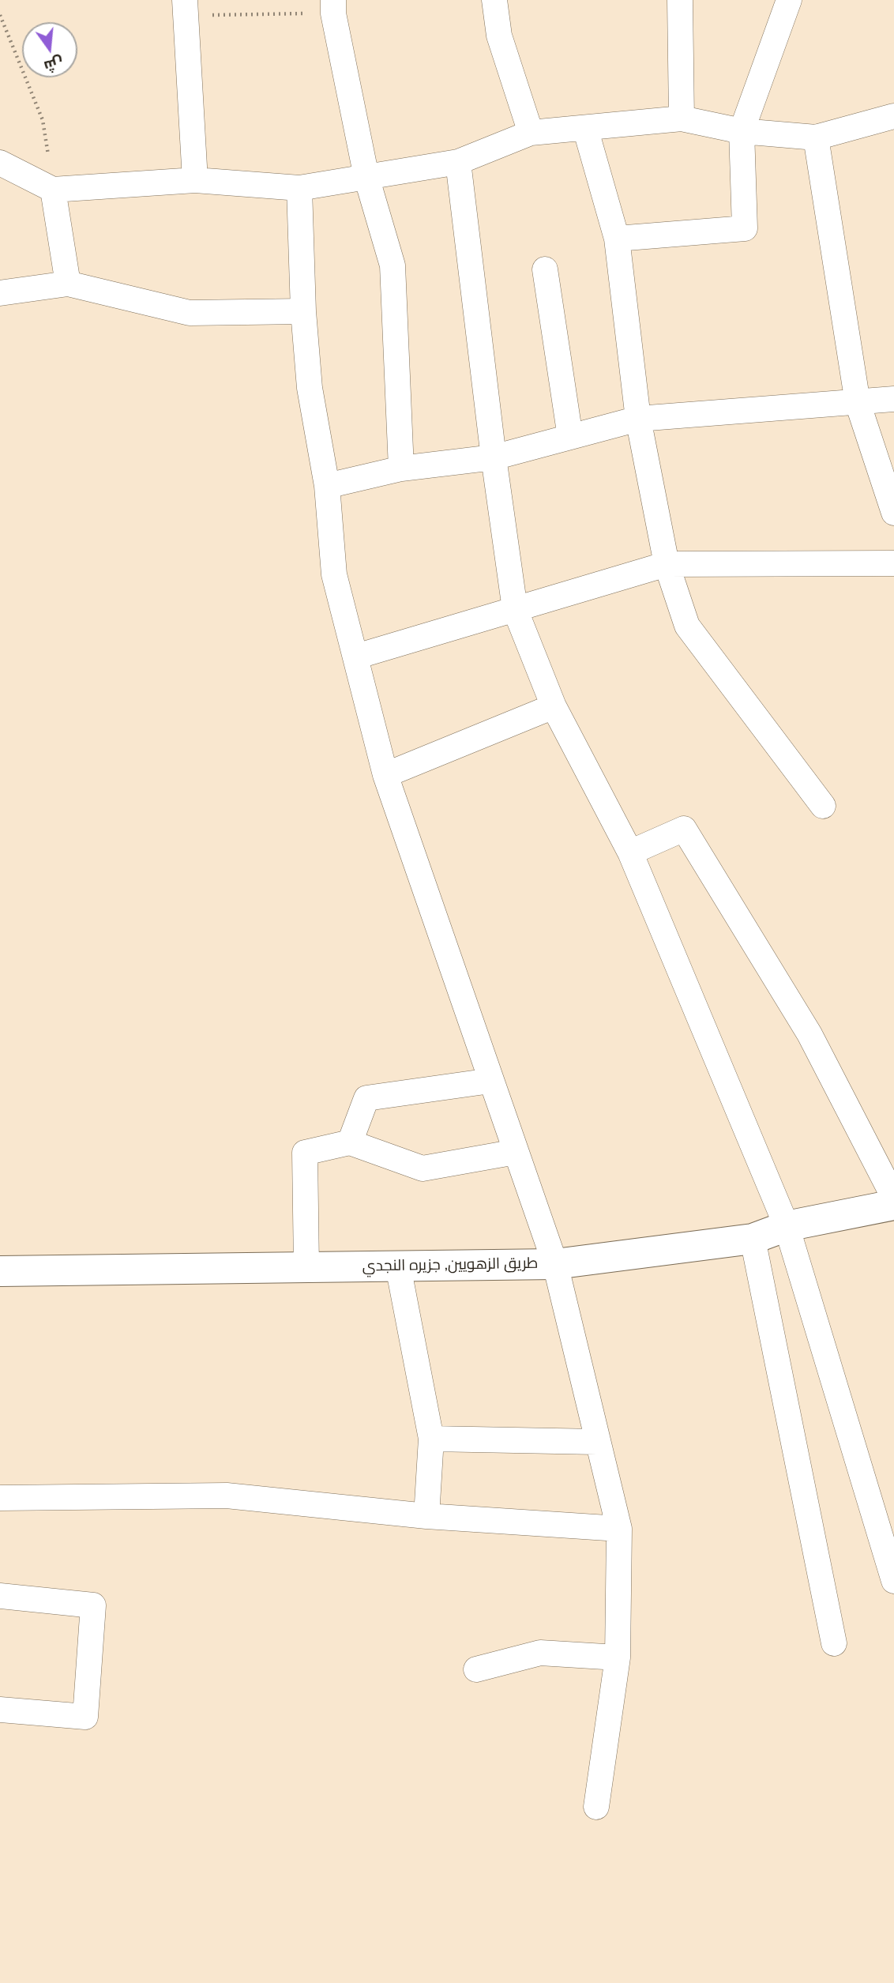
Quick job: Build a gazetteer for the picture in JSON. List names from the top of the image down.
{
  "streets": {
    "street": ["طريق الزهويين, جزيره النجدي"]
  },
  "north": "bottom"
}
